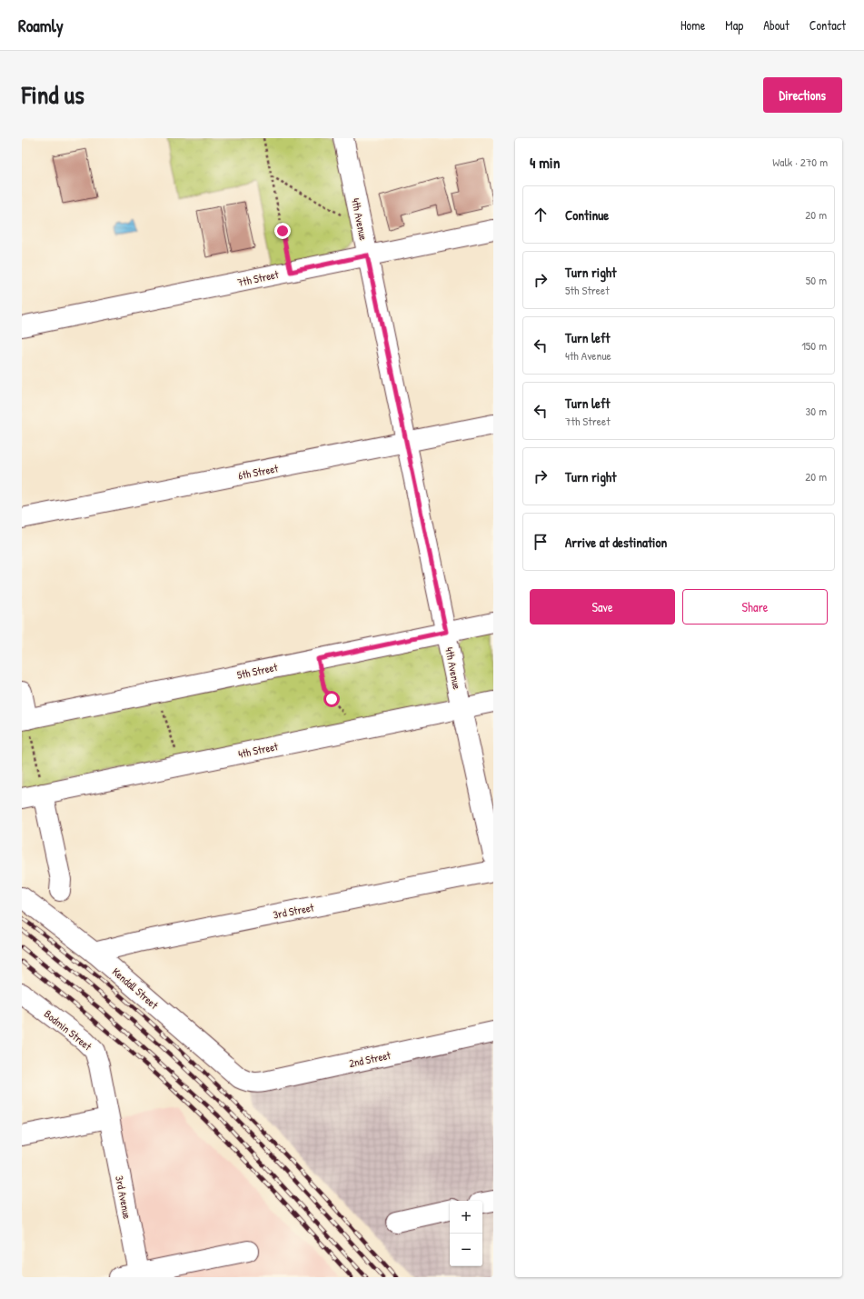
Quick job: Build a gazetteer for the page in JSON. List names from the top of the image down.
{
  "streets": {
    "street": [
      "4th Avenue",
      "7th Street",
      "6th Street",
      "5th Street",
      "4th Street",
      "3rd Street",
      "Kendall Street",
      "Bodmin Street",
      "2nd Street",
      "3rd Avenue"
    ]
  },
  "crossings": [
    ["4th Avenue", "7th Street"],
    ["4th Avenue", "6th Street"],
    ["4th Avenue", "5th Street"],
    ["4th Avenue", "4th Street"],
    ["3rd Street", "Kendall Street"],
    ["Kendall Street", "2nd Street"],
    ["Bodmin Street", "3rd Avenue"]
  ],
  "page": {
    "header": "Roamly",
    "nav": [
      "Home",
      "Map",
      "About",
      "Contact"
    ],
    "title": "Find us",
    "buttons": [
      "Directions",
      ["Save", "Share"]
    ],
    "heading": ["4 min", "Walk · 270 m"],
    "list": [
      ["Continue", "20 m"],
      ["Turn right", "5th Street", "50 m"],
      ["Turn left", "4th Avenue", "150 m"],
      ["Turn left", "7th Street", "30 m"],
      ["Turn right", "20 m"],
      "Arrive at destination"
    ],
    "map_buttons": ["+", "−"]
  }
}
